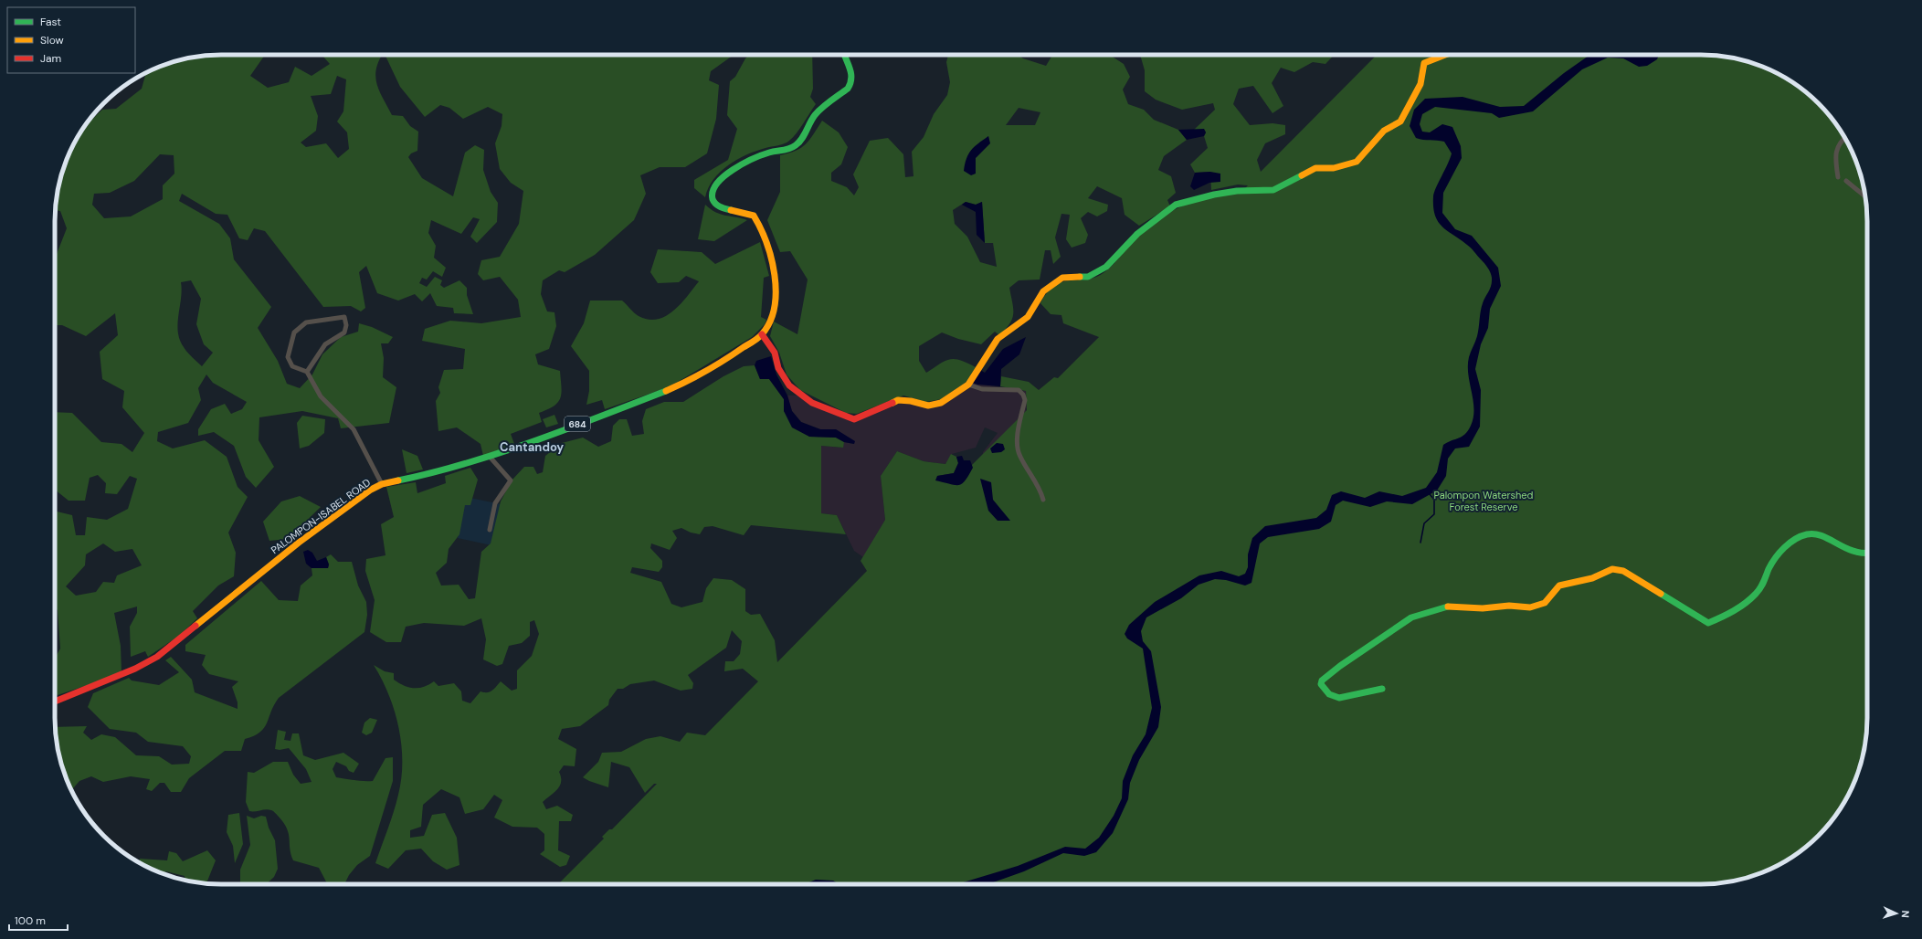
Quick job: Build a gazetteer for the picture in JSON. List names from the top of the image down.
{
  "streets": {
    "main road": ["684", "PALOMPON-ISABEL ROAD"]
  },
  "districts": ["Cantandoy"],
  "parks": ["Palompon Watershed Forest Reserve"],
  "legend": ["Fast", "Slow", "Jam"],
  "scale_bar": "100 m",
  "north": "right"
}
